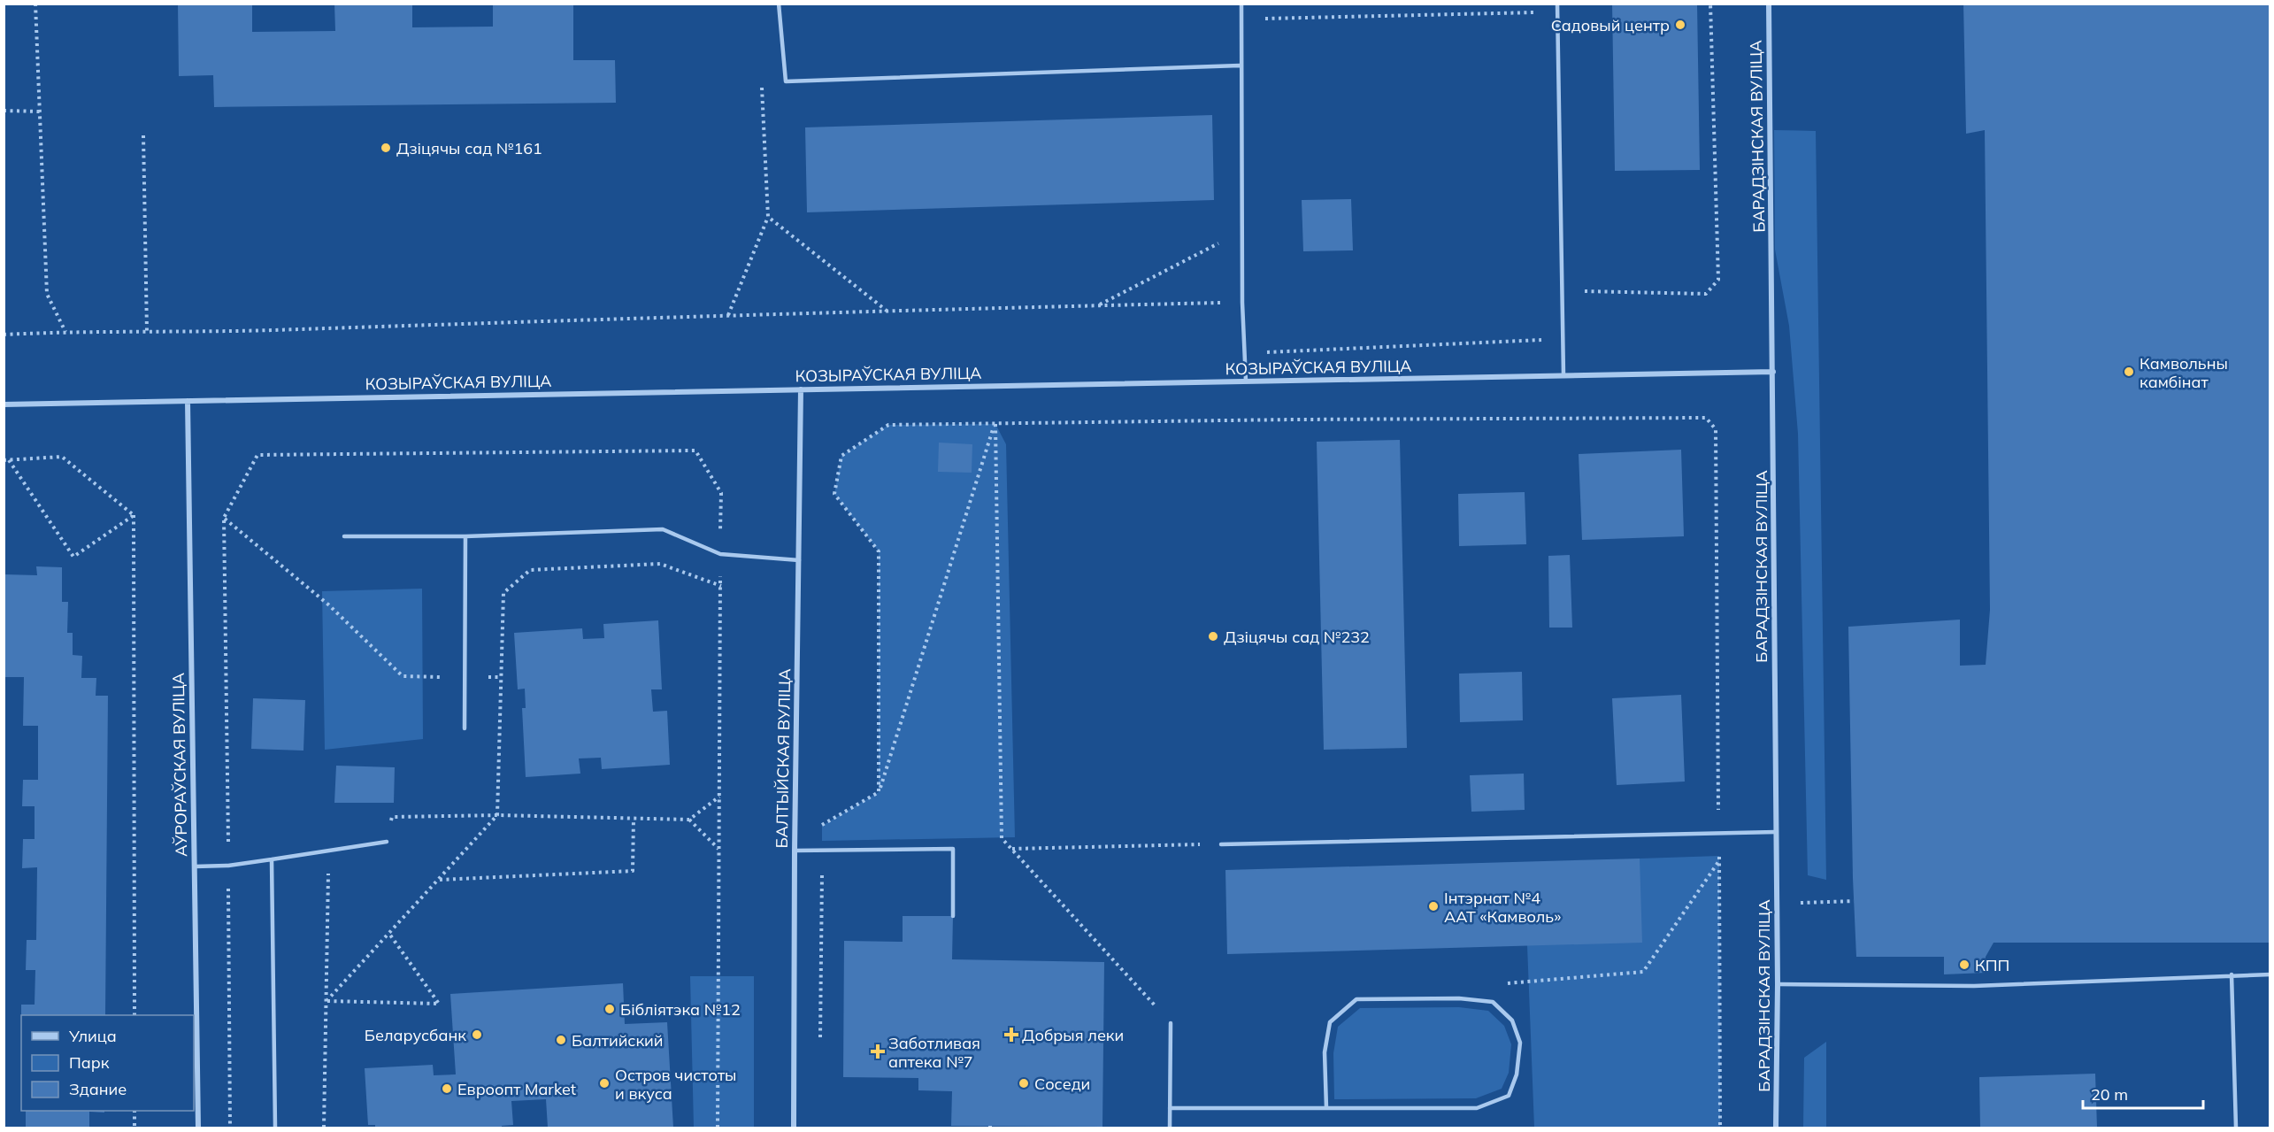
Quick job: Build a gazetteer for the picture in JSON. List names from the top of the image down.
{
  "streets": {
    "street": [
      "БАРАДЗІНСКАЯ ВУЛІЦА",
      "КОЗЫРАЎСКАЯ ВУЛІЦА",
      "БАЛТЫЙСКАЯ ВУЛІЦА",
      "АЎРОРАЎСКАЯ ВУЛІЦА"
    ]
  },
  "crossings": [
    ["БАРАДЗІНСКАЯ ВУЛІЦА", "КОЗЫРАЎСКАЯ ВУЛІЦА"],
    ["КОЗЫРАЎСКАЯ ВУЛІЦА", "БАЛТЫЙСКАЯ ВУЛІЦА"],
    ["КОЗЫРАЎСКАЯ ВУЛІЦА", "АЎРОРАЎСКАЯ ВУЛІЦА"]
  ],
  "places": {
    "other": [
      "Садовый центр",
      "Дзіцячы сад №161",
      "Камвольны камбінат",
      "Дзіцячы сад №232",
      "Інтэрнат №4 ААТ «Камволь»",
      "КПП",
      "Бібліятэка №12",
      "Беларусбанк",
      "Балтийский",
      "Остров чистоты и вкуса",
      "Соседи",
      "Евроопт Market"
    ],
    "health": ["Добрыя леки", "Заботливая аптека №7"]
  },
  "legend": ["Улица", "Парк", "Здание"],
  "scale_bar": "20 m"
}
